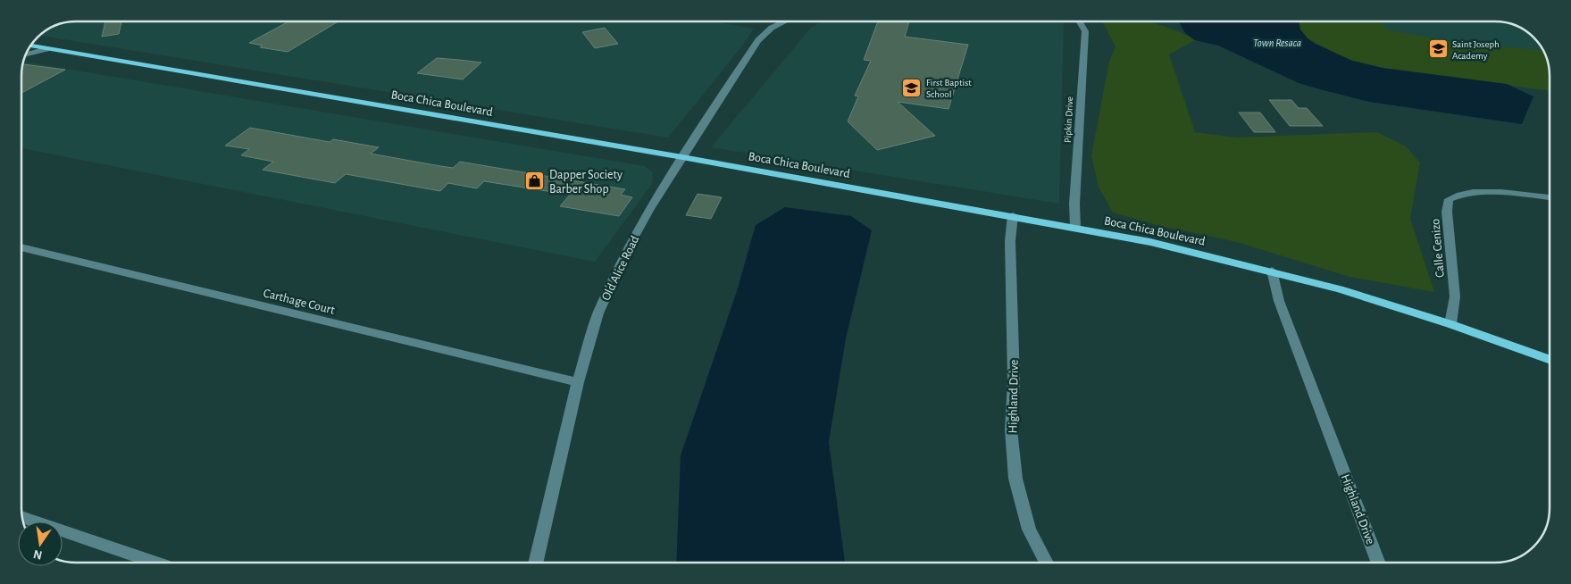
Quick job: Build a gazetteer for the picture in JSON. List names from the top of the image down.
{
  "streets": {
    "main road": ["Boca Chica Boulevard"],
    "street": [
      "Pipkin Drive",
      "Calle Cenizo",
      "Old Alice Road",
      "Carthage Court",
      "Highland Drive"
    ]
  },
  "crossings": [
    ["Boca Chica Boulevard", "Pipkin Drive"],
    ["Boca Chica Boulevard", "Calle Cenizo"],
    ["Boca Chica Boulevard", "Old Alice Road"],
    ["Boca Chica Boulevard", "Highland Drive"],
    ["Old Alice Road", "Carthage Court"]
  ],
  "water": ["Town Resaca"],
  "places": {
    "school or university": ["Saint Joseph Academy", "First Baptist School"],
    "shop": ["Dapper Society Barber Shop"]
  },
  "north": "bottom"
}
